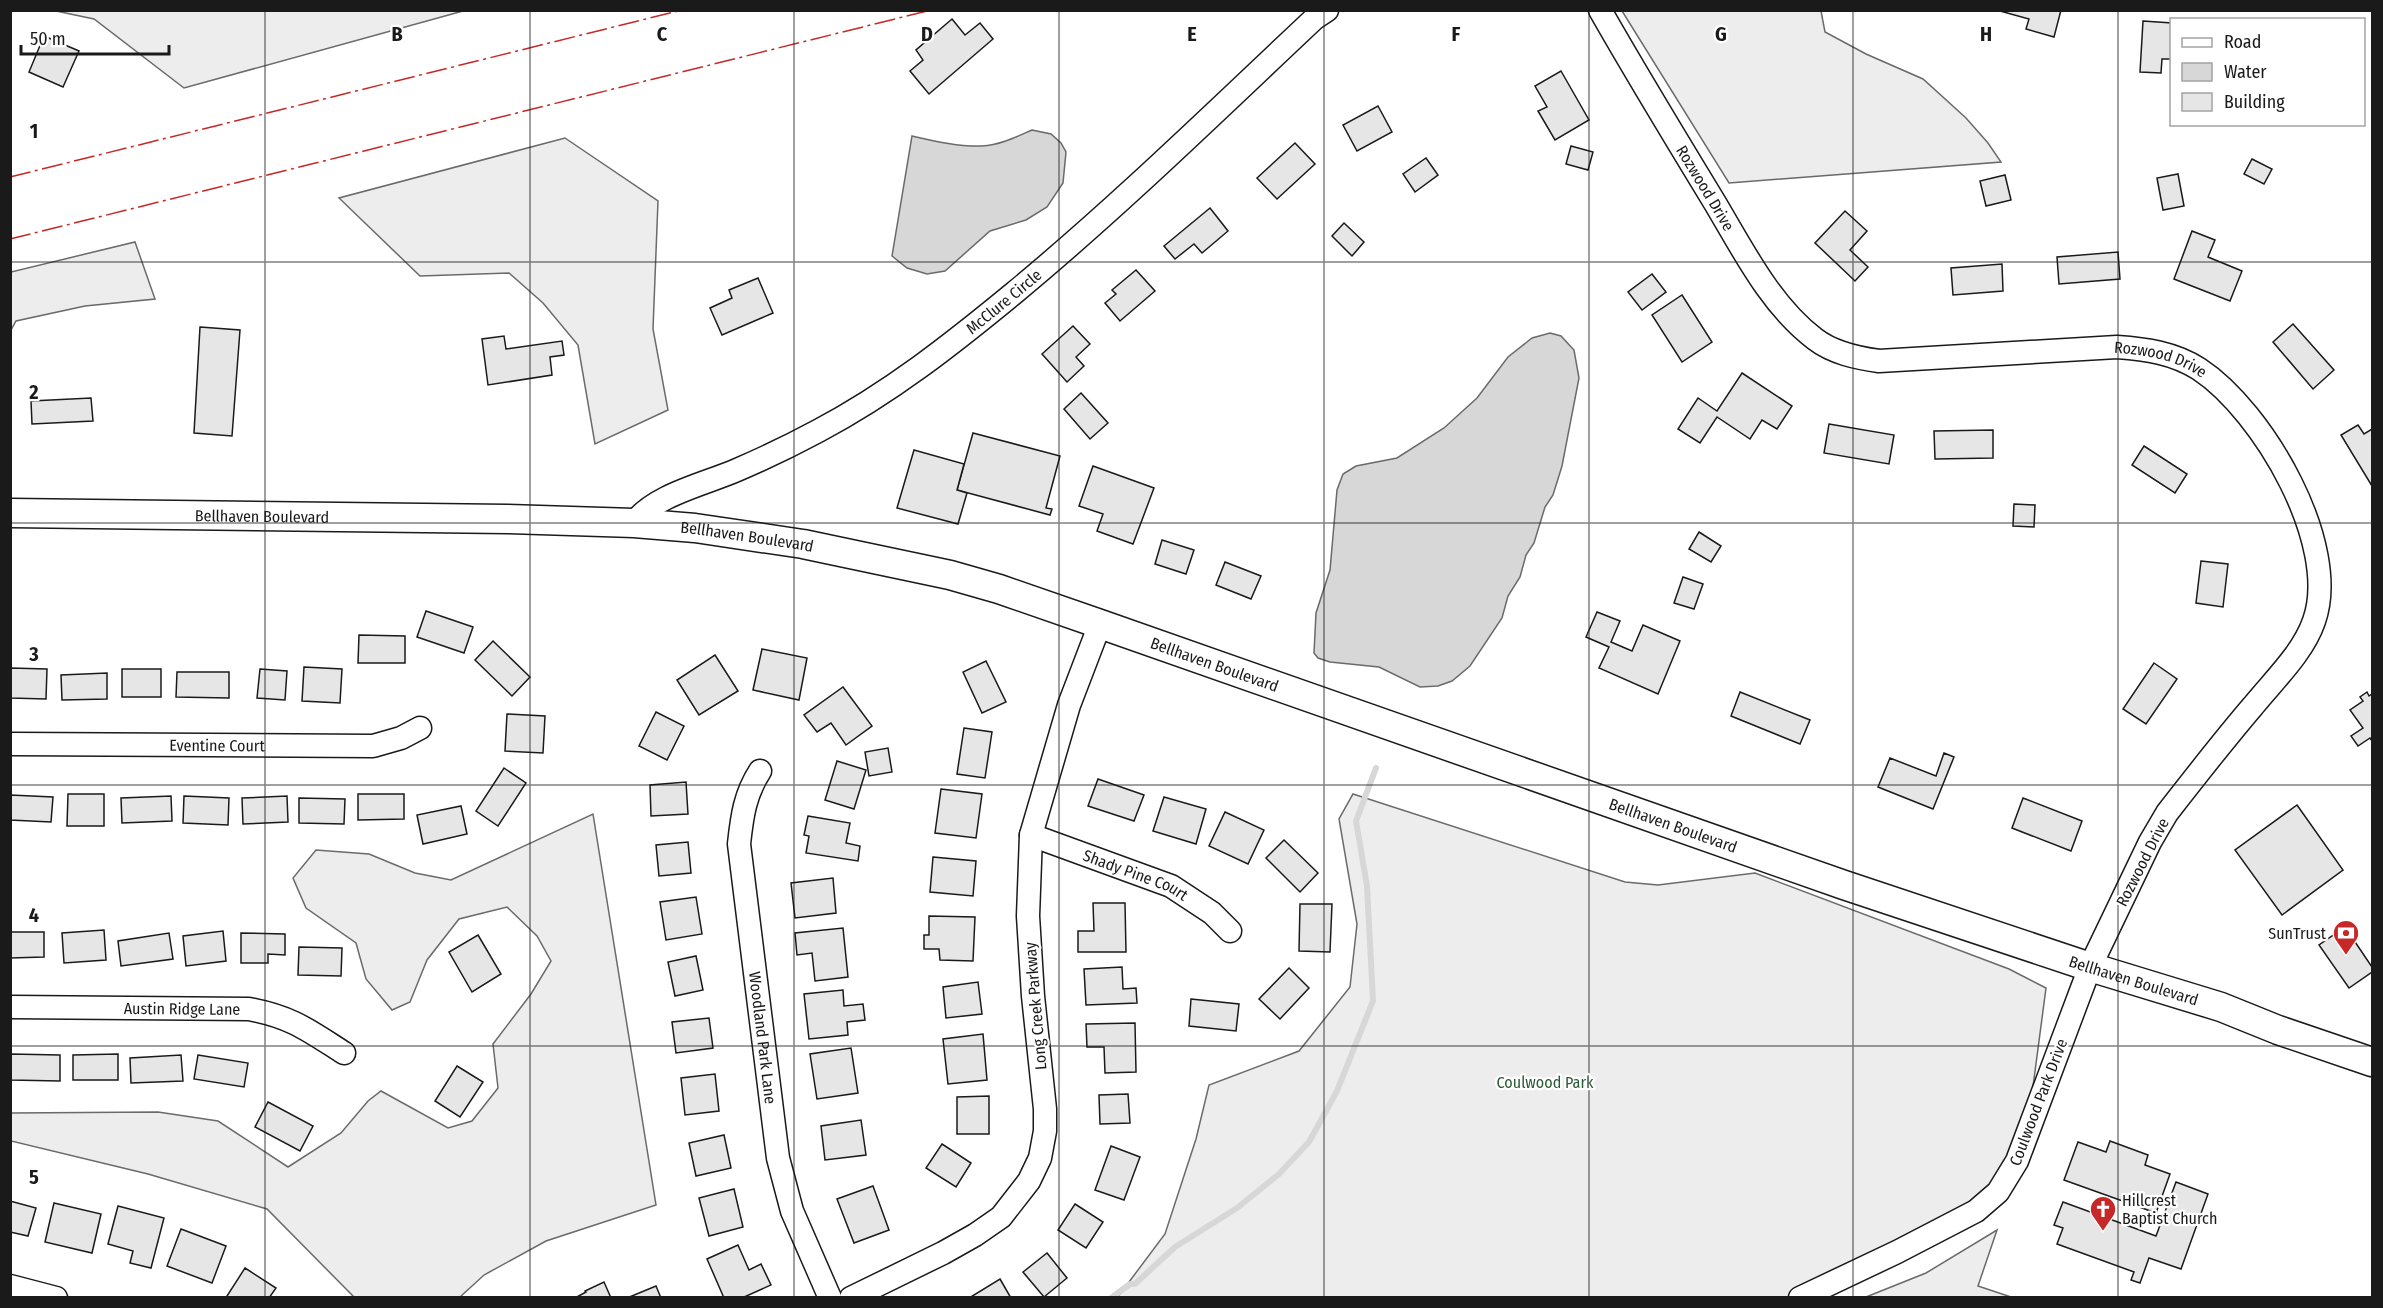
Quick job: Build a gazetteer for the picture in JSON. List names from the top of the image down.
{
  "streets": {
    "main road": ["Bellhaven Boulevard"],
    "street": [
      "Rozwood Drive",
      "McClure Circle",
      "Eventine Court",
      "Shady Pine Court",
      "Long Creek Parkway",
      "Austin Ridge Lane",
      "Woodland Park Lane",
      "Coulwood Park Drive"
    ]
  },
  "crossings": [
    ["Rozwood Drive", "Bellhaven Boulevard"],
    ["Rozwood Drive", "Coulwood Park Drive"],
    ["McClure Circle", "Bellhaven Boulevard"],
    ["Bellhaven Boulevard", "Long Creek Parkway"],
    ["Bellhaven Boulevard", "Coulwood Park Drive"],
    ["Shady Pine Court", "Long Creek Parkway"]
  ],
  "parks": ["Coulwood Park"],
  "places": {
    "bank": ["SunTrust"],
    "church": ["Hillcrest Baptist Church"]
  },
  "legend": ["Road", "Water", "Building"],
  "scale_bar": "50 m",
  "grid": {
    "columns": [
      "B",
      "C",
      "D",
      "E",
      "F",
      "G",
      "H"
    ],
    "rows": [
      "1",
      "2",
      "3",
      "4",
      "5"
    ]
  }
}
